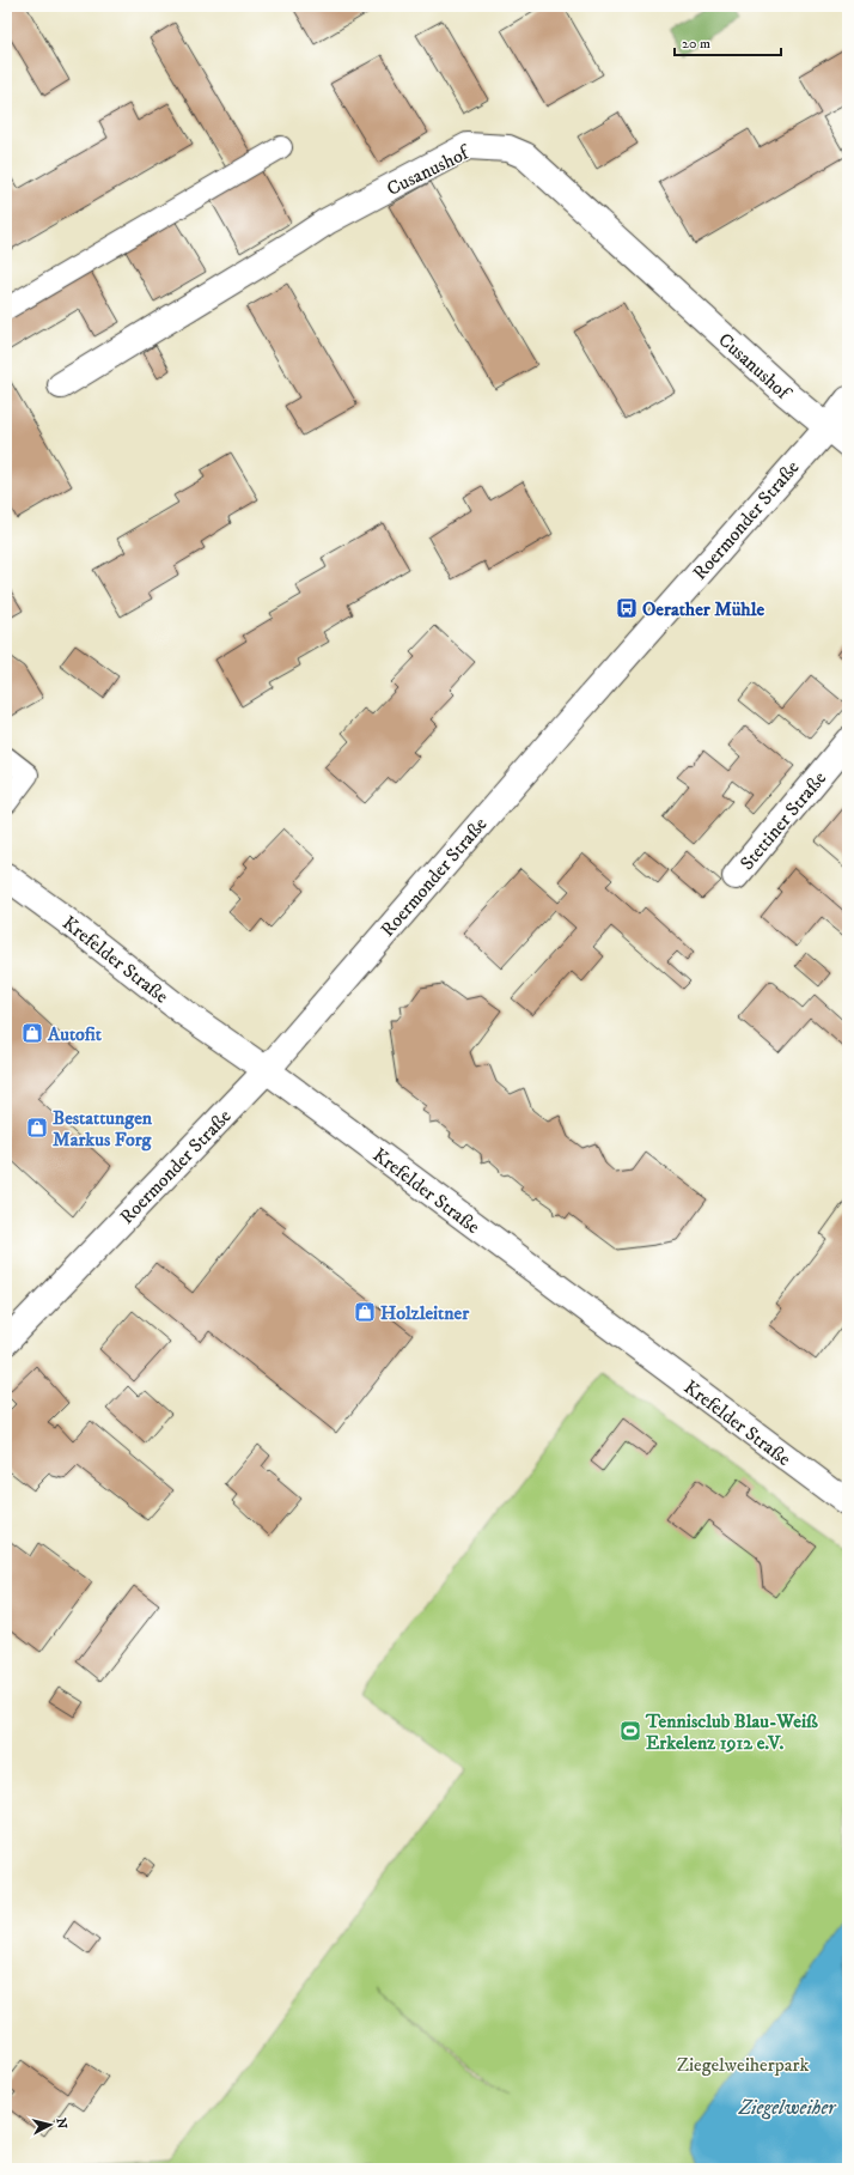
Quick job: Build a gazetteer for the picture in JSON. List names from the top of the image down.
{
  "streets": {
    "street": [
      "Cusanushof",
      "Roermonder Straße",
      "Stettiner Straße",
      "Krefelder Straße"
    ]
  },
  "crossings": [
    ["Cusanushof", "Roermonder Straße"],
    ["Roermonder Straße", "Krefelder Straße"]
  ],
  "water": ["Ziegelweiher"],
  "parks": ["Ziegelweiherpark"],
  "places": {
    "bus stop": ["Oerather Mühle"],
    "shop": ["Autofit", "Bestattungen Markus Forg", "Holzleitner"],
    "sports": ["Tennisclub Blau-Weiß Erkelenz 1912 e.V."]
  },
  "scale_bar": "20 m",
  "north": "right"
}
